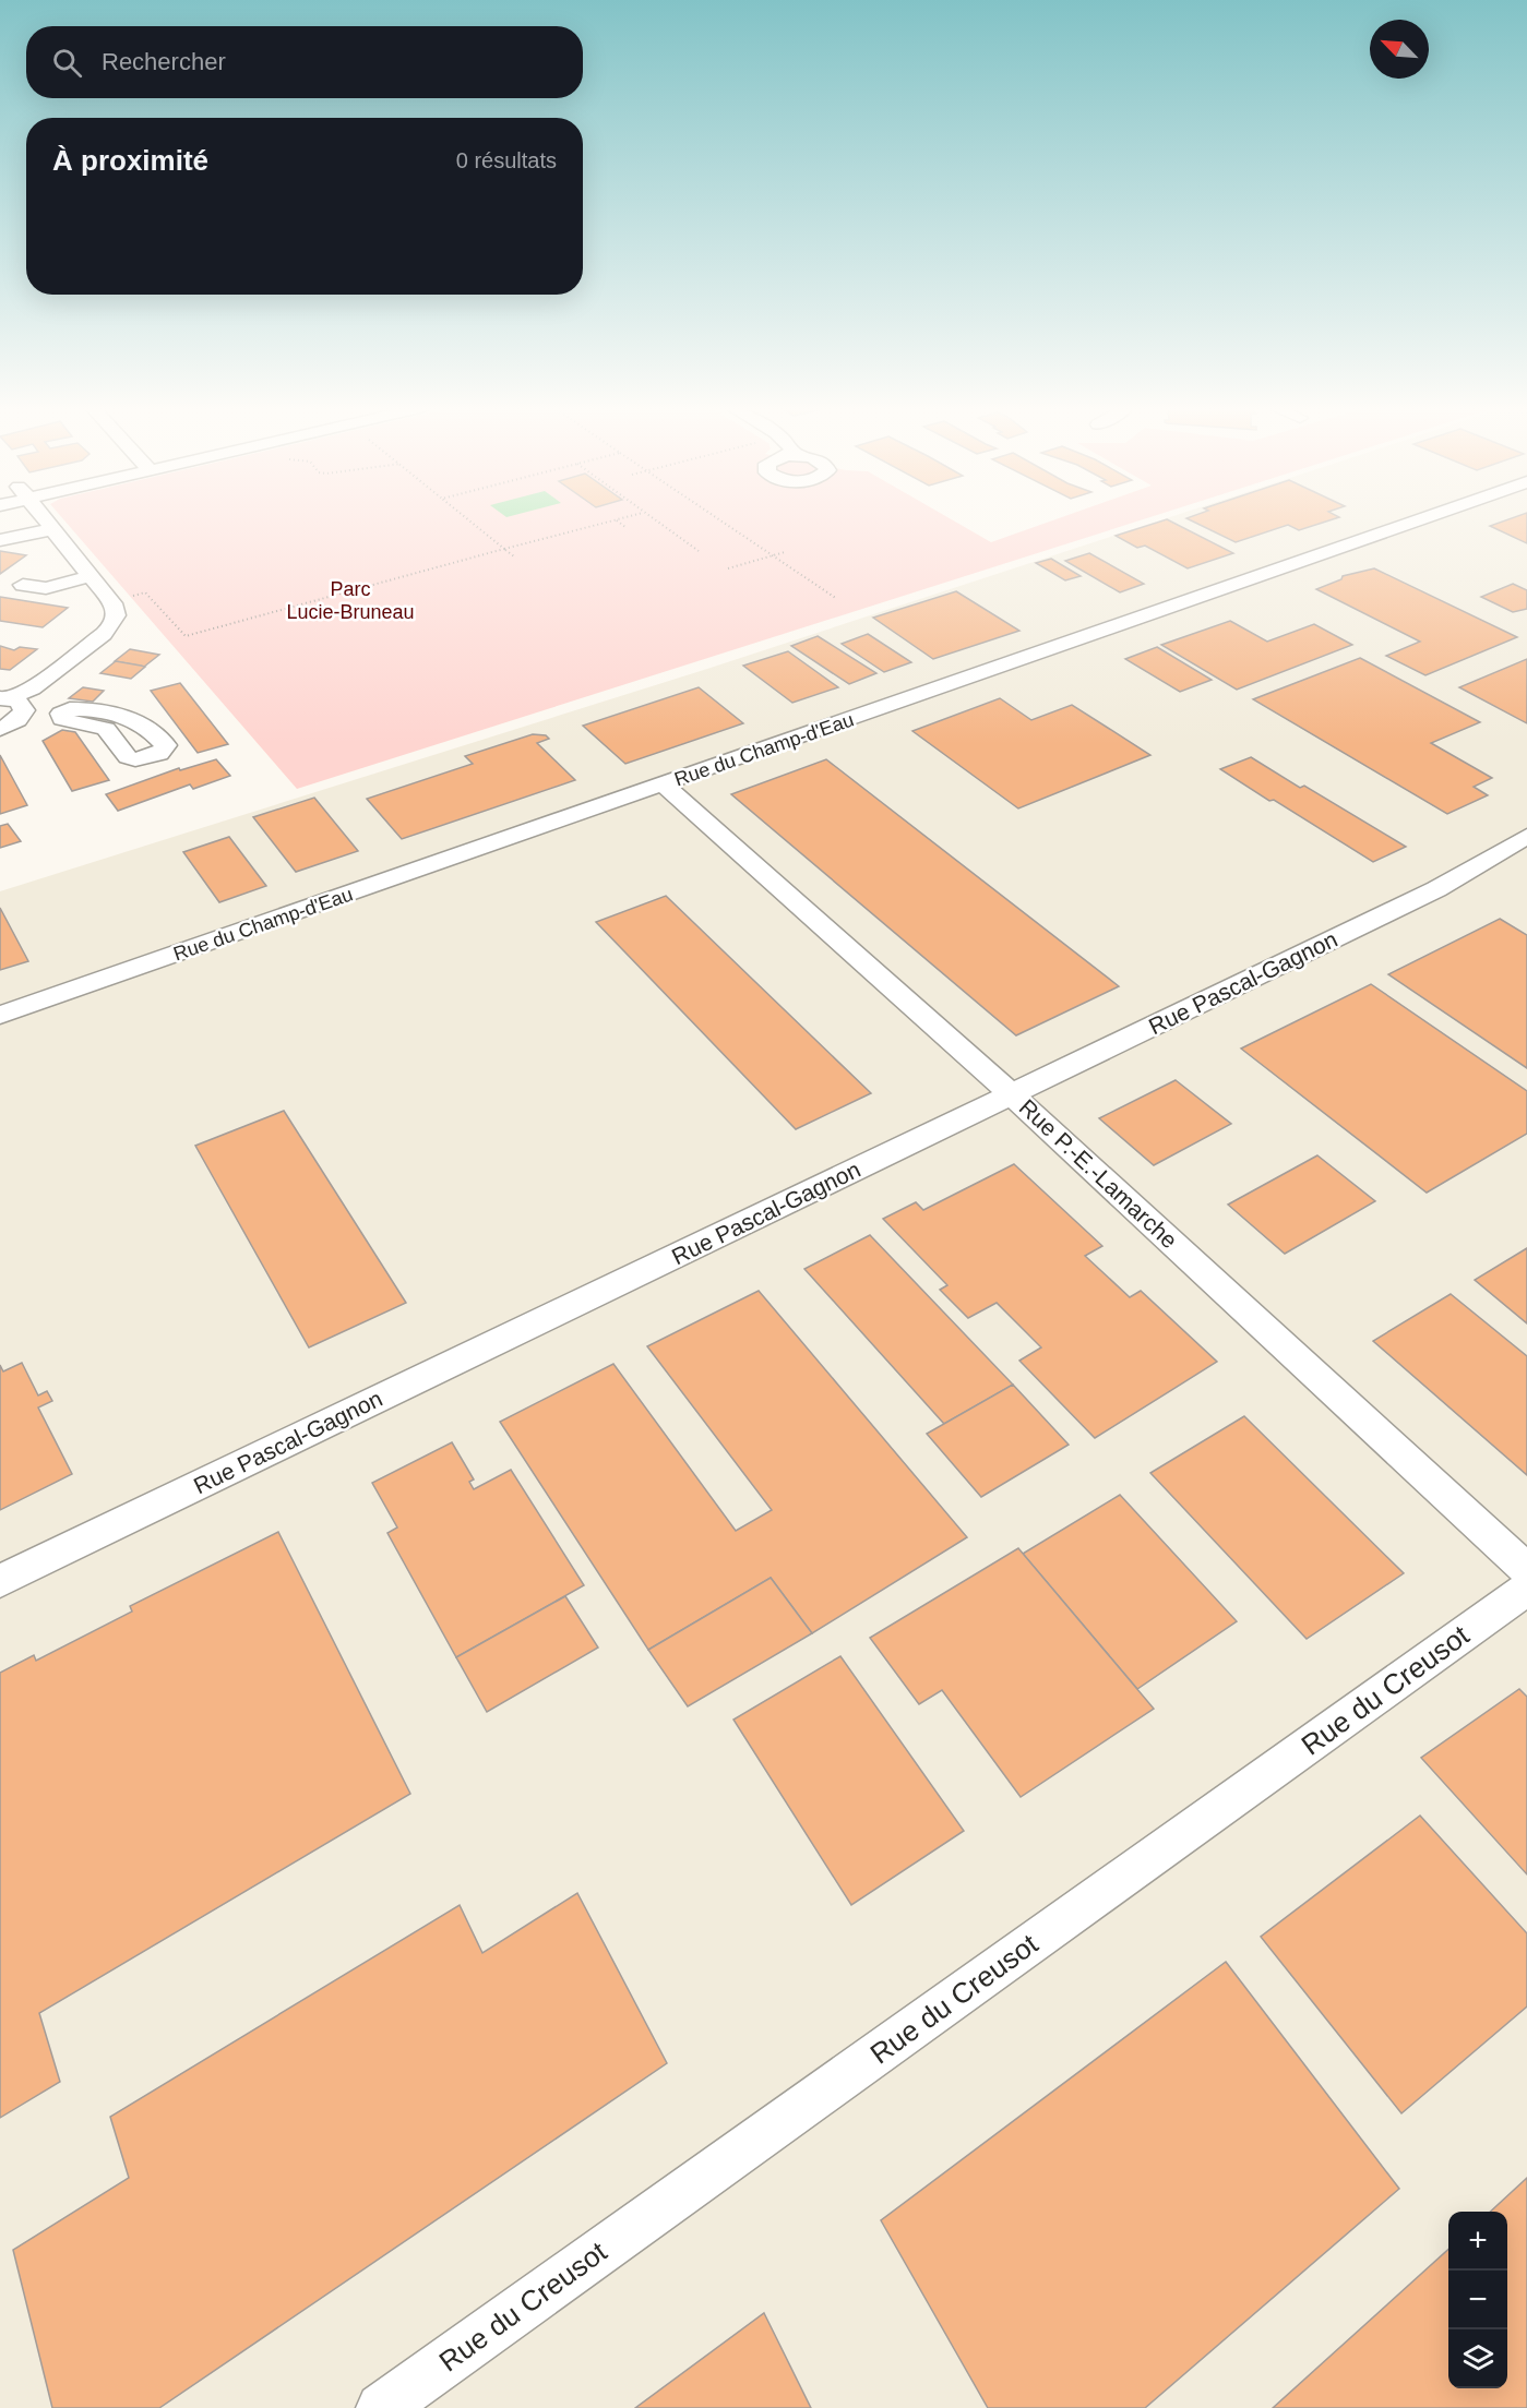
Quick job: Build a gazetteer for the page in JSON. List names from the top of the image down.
{
  "streets": {
    "street": [
      "Rue du Champ-d'Eau",
      "Rue Pascal-Gagnon",
      "Rue P.-E.-Lamarche",
      "Rue du Creusot"
    ]
  },
  "crossings": [
    ["Rue du Champ-d'Eau", "Rue P.-E.-Lamarche"],
    ["Rue Pascal-Gagnon", "Rue P.-E.-Lamarche"]
  ],
  "parks": ["Parc Lucie-Bruneau"],
  "north": "top left",
  "page": {
    "search": "Rechercher",
    "heading": ["À proximité", "0 résultats"],
    "map_buttons": ["+", "−"]
  }
}
